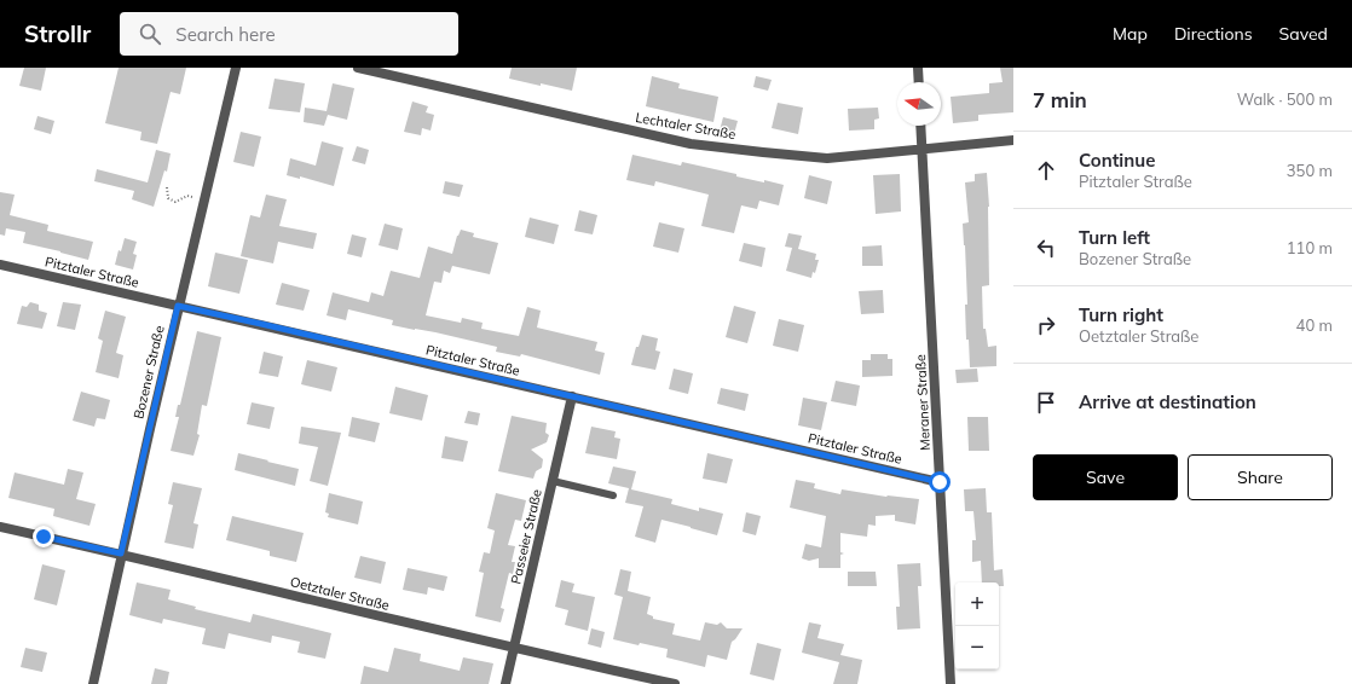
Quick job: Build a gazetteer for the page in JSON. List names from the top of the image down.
{
  "streets": {
    "street": [
      "Lechtaler Straße",
      "Pitztaler Straße",
      "Bozener Straße",
      "Meraner Straße",
      "Passeier Straße",
      "Oetztaler Straße"
    ]
  },
  "crossings": [
    ["Lechtaler Straße", "Meraner Straße"],
    ["Pitztaler Straße", "Bozener Straße"],
    ["Pitztaler Straße", "Meraner Straße"],
    ["Pitztaler Straße", "Passeier Straße"],
    ["Bozener Straße", "Oetztaler Straße"],
    ["Passeier Straße", "Oetztaler Straße"]
  ],
  "north": "left",
  "page": {
    "header": "Strollr",
    "search": "Search here",
    "nav": ["Map", "Directions", "Saved"],
    "heading": ["7 min", "Walk · 500 m"],
    "list": [
      ["Continue", "Pitztaler Straße", "350 m"],
      ["Turn left", "Bozener Straße", "110 m"],
      ["Turn right", "Oetztaler Straße", "40 m"],
      "Arrive at destination"
    ],
    "buttons": ["Save", "Share"],
    "map_buttons": ["+", "−"]
  }
}
